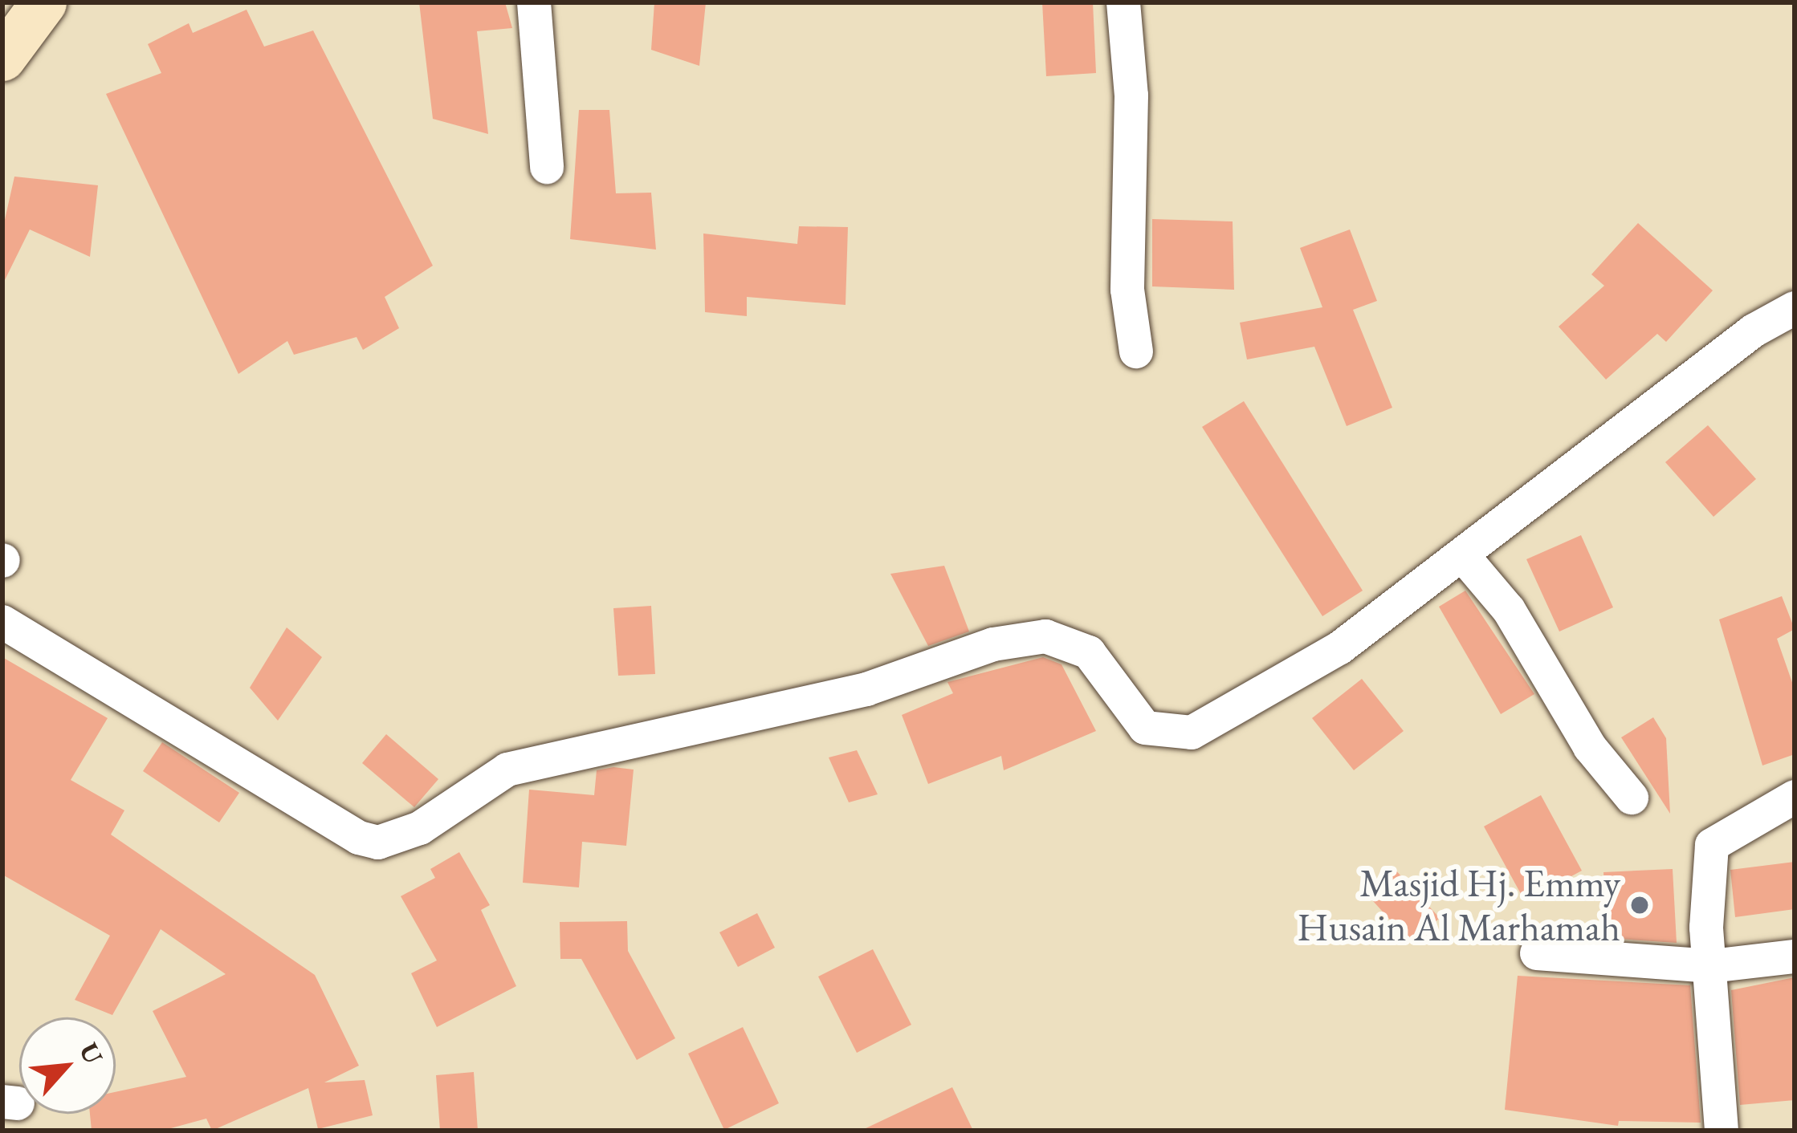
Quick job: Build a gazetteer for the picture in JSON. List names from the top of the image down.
{
  "places": ["Masjid Hj. Emmy Husain Al Marhamah"],
  "north": "top right"
}
